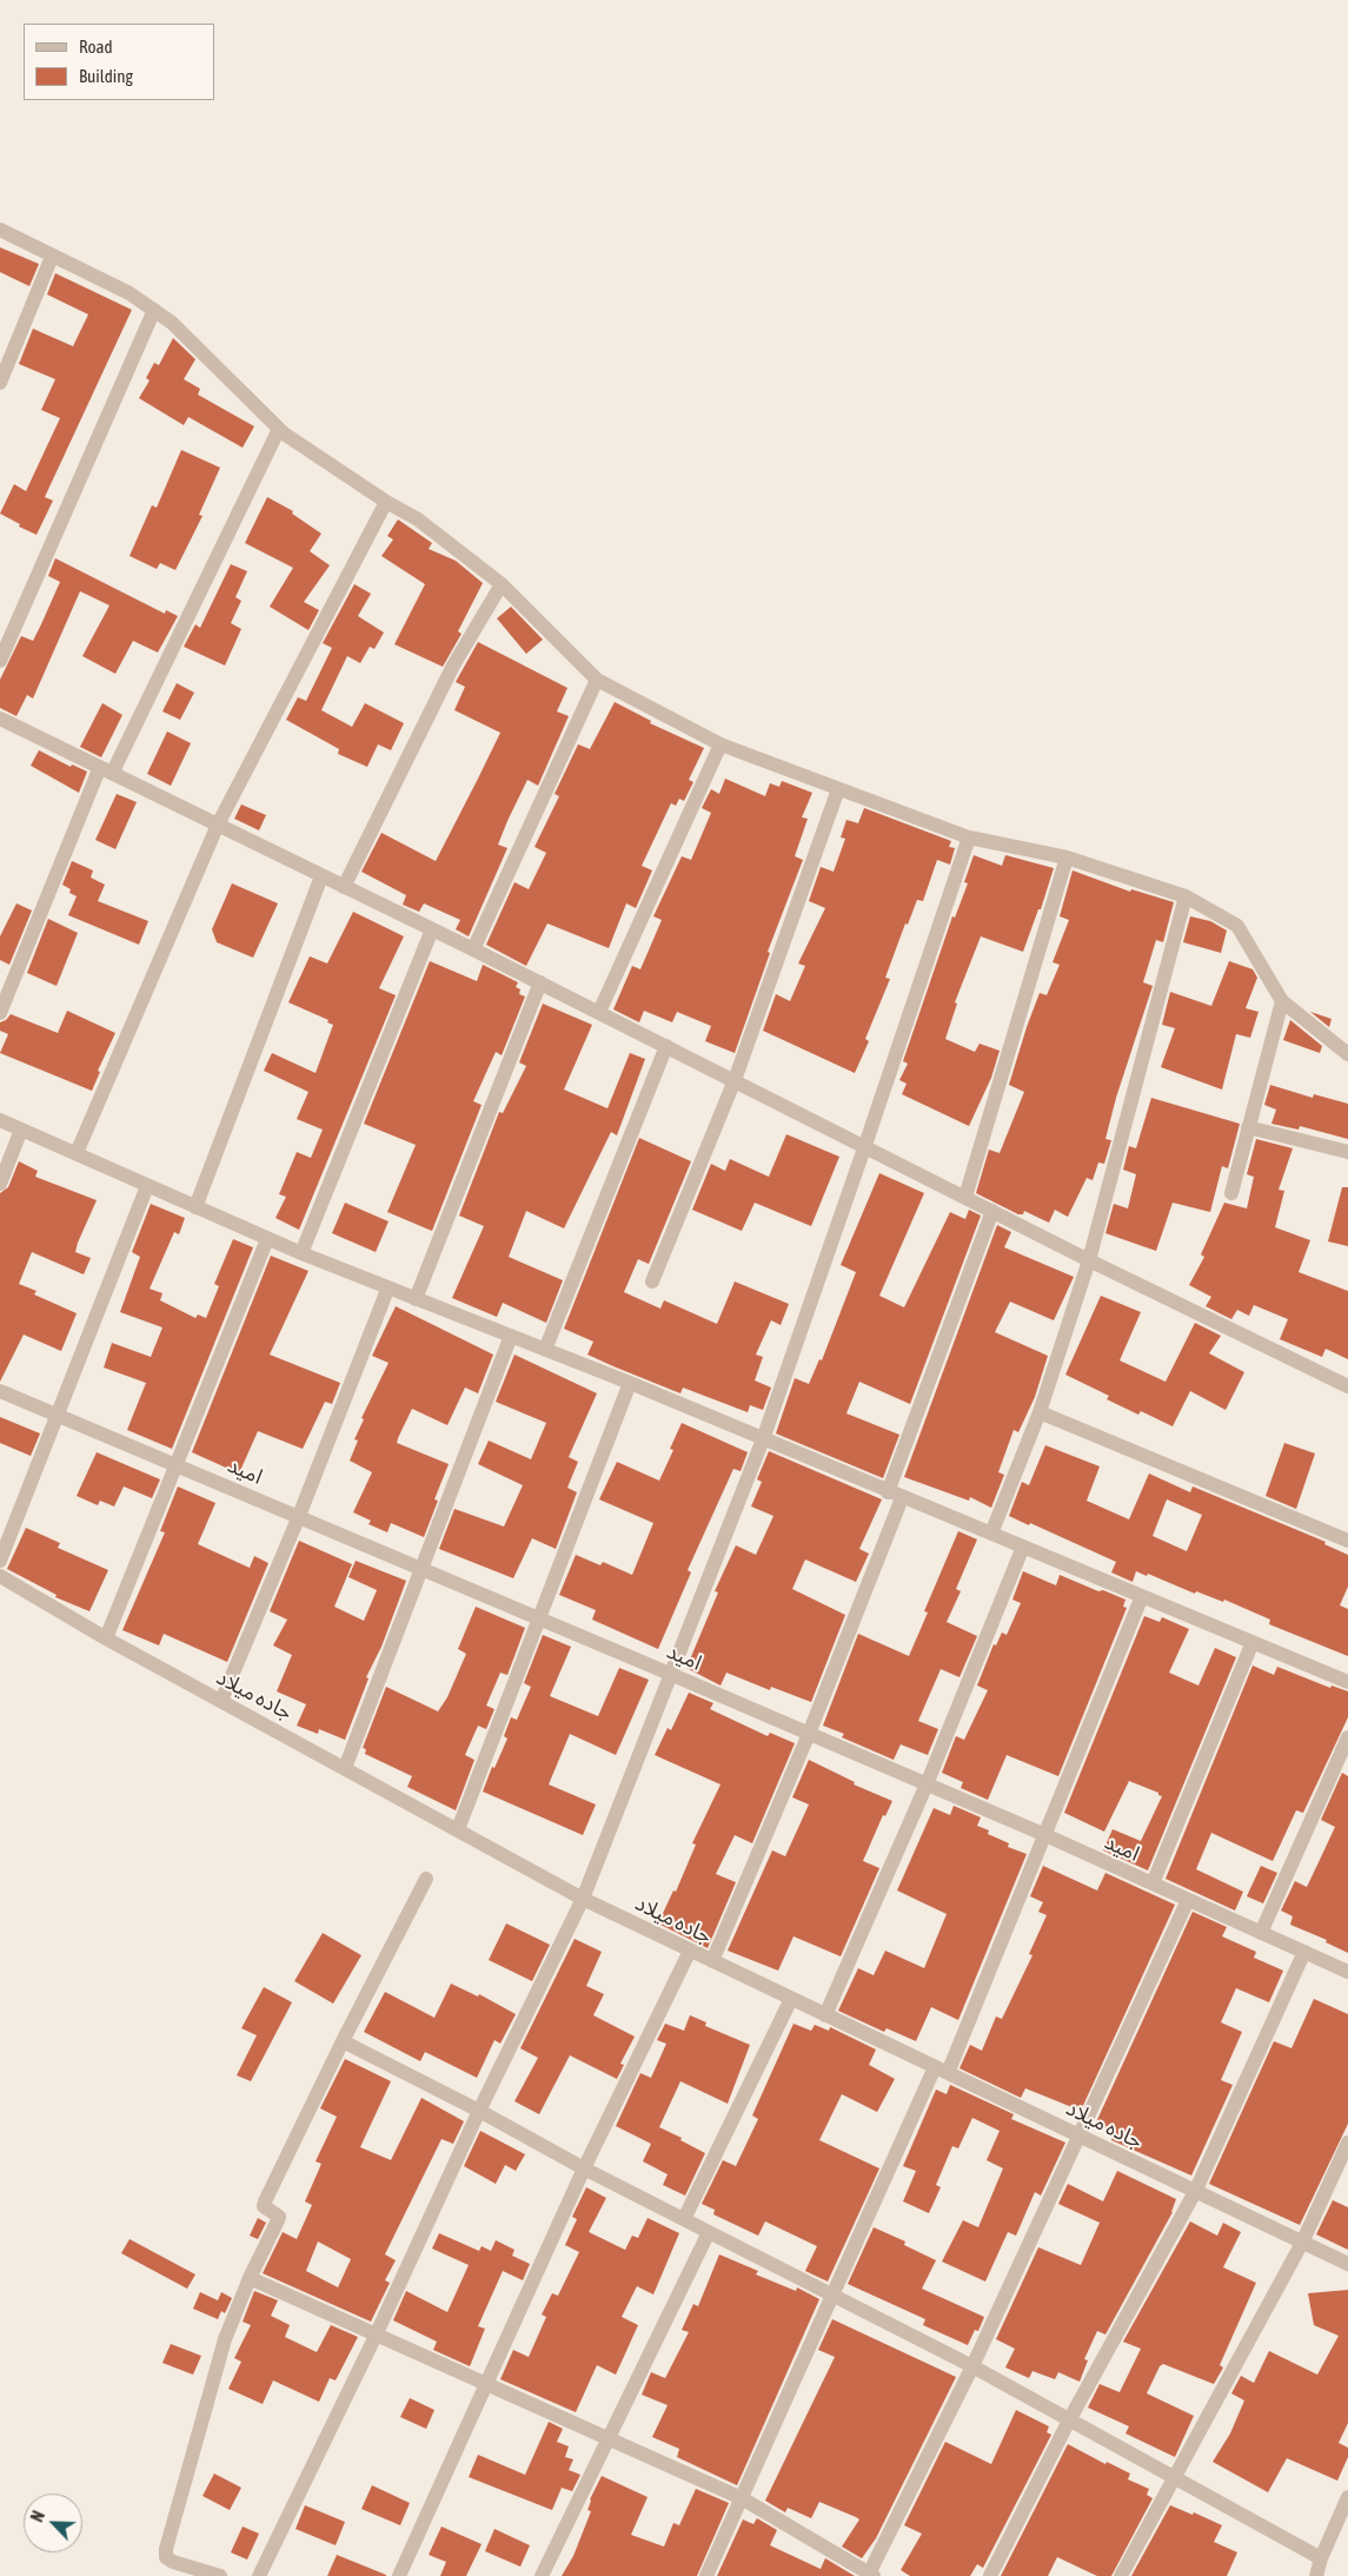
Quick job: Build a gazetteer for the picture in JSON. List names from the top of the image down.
{
  "streets": {
    "street": ["امید", "جاده میلاد"]
  },
  "legend": ["Road", "Building"],
  "north": "top left"
}
